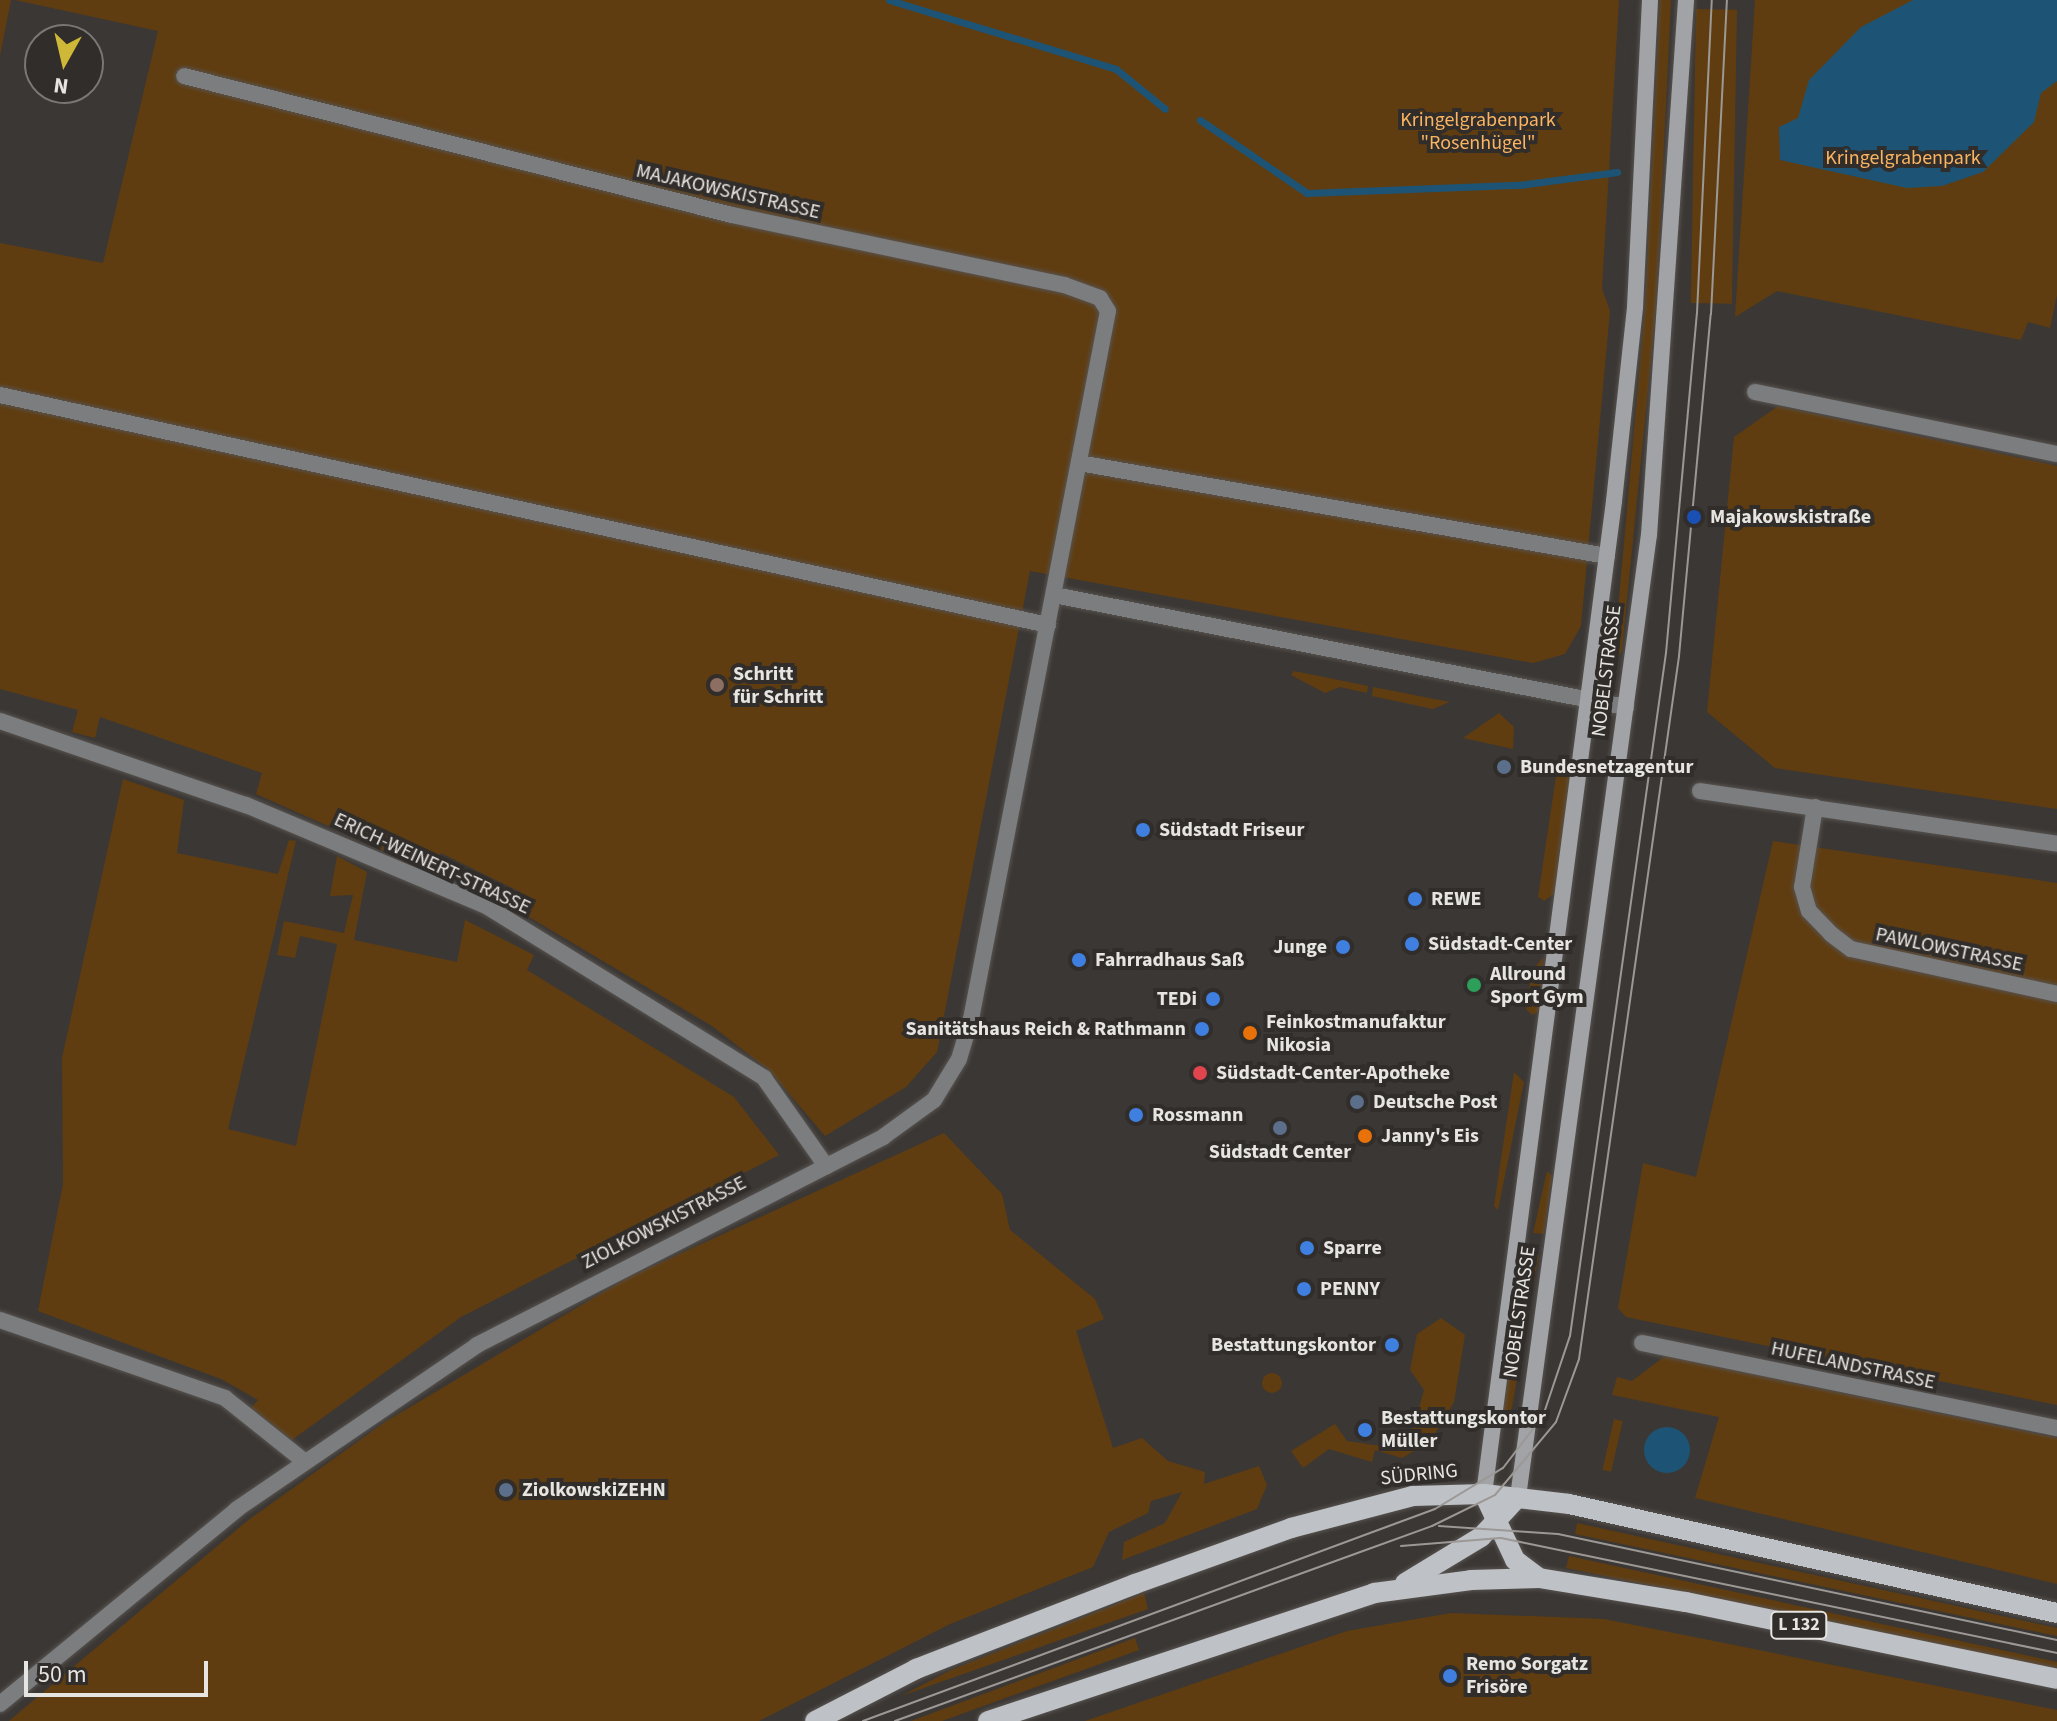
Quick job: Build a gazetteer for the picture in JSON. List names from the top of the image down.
{
  "streets": {
    "main road": ["NOBELSTRASSE", "SÜDRING", "L 132"],
    "street": [
      "MAJAKOWSKISTRASSE",
      "ERICH-WEINERT-STRASSE",
      "PAWLOWSTRASSE",
      "ZIOLKOWSKISTRASSE",
      "HUFELANDSTRASSE"
    ]
  },
  "crossings": [
    ["MAJAKOWSKISTRASSE", "ZIOLKOWSKISTRASSE"],
    ["NOBELSTRASSE", "SÜDRING"],
    ["NOBELSTRASSE", "L 132"],
    ["ERICH-WEINERT-STRASSE", "ZIOLKOWSKISTRASSE"]
  ],
  "parks": ["Kringelgrabenpark \"Rosenhügel\"", "Kringelgrabenpark"],
  "places": [
    "Majakowskistraße",
    "Schritt für Schritt",
    "Bundesnetzagentur",
    "Südstadt Friseur",
    "REWE",
    "Südstadt-Center",
    "Junge",
    "Fahrradhaus Saß",
    "Allround Sport Gym",
    "TEDi",
    "Sanitätshaus Reich & Rathmann",
    "Feinkostmanufaktur Nikosia",
    "Südstadt-Center-Apotheke",
    "Deutsche Post",
    "Rossmann",
    "Südstadt Center",
    "Janny's Eis",
    "Sparre",
    "PENNY",
    "Bestattungskontor",
    "Bestattungskontor Müller",
    "ZiolkowskiZEHN",
    "Remo Sorgatz Frisöre"
  ],
  "scale_bar": "50 m",
  "north": "bottom"
}
